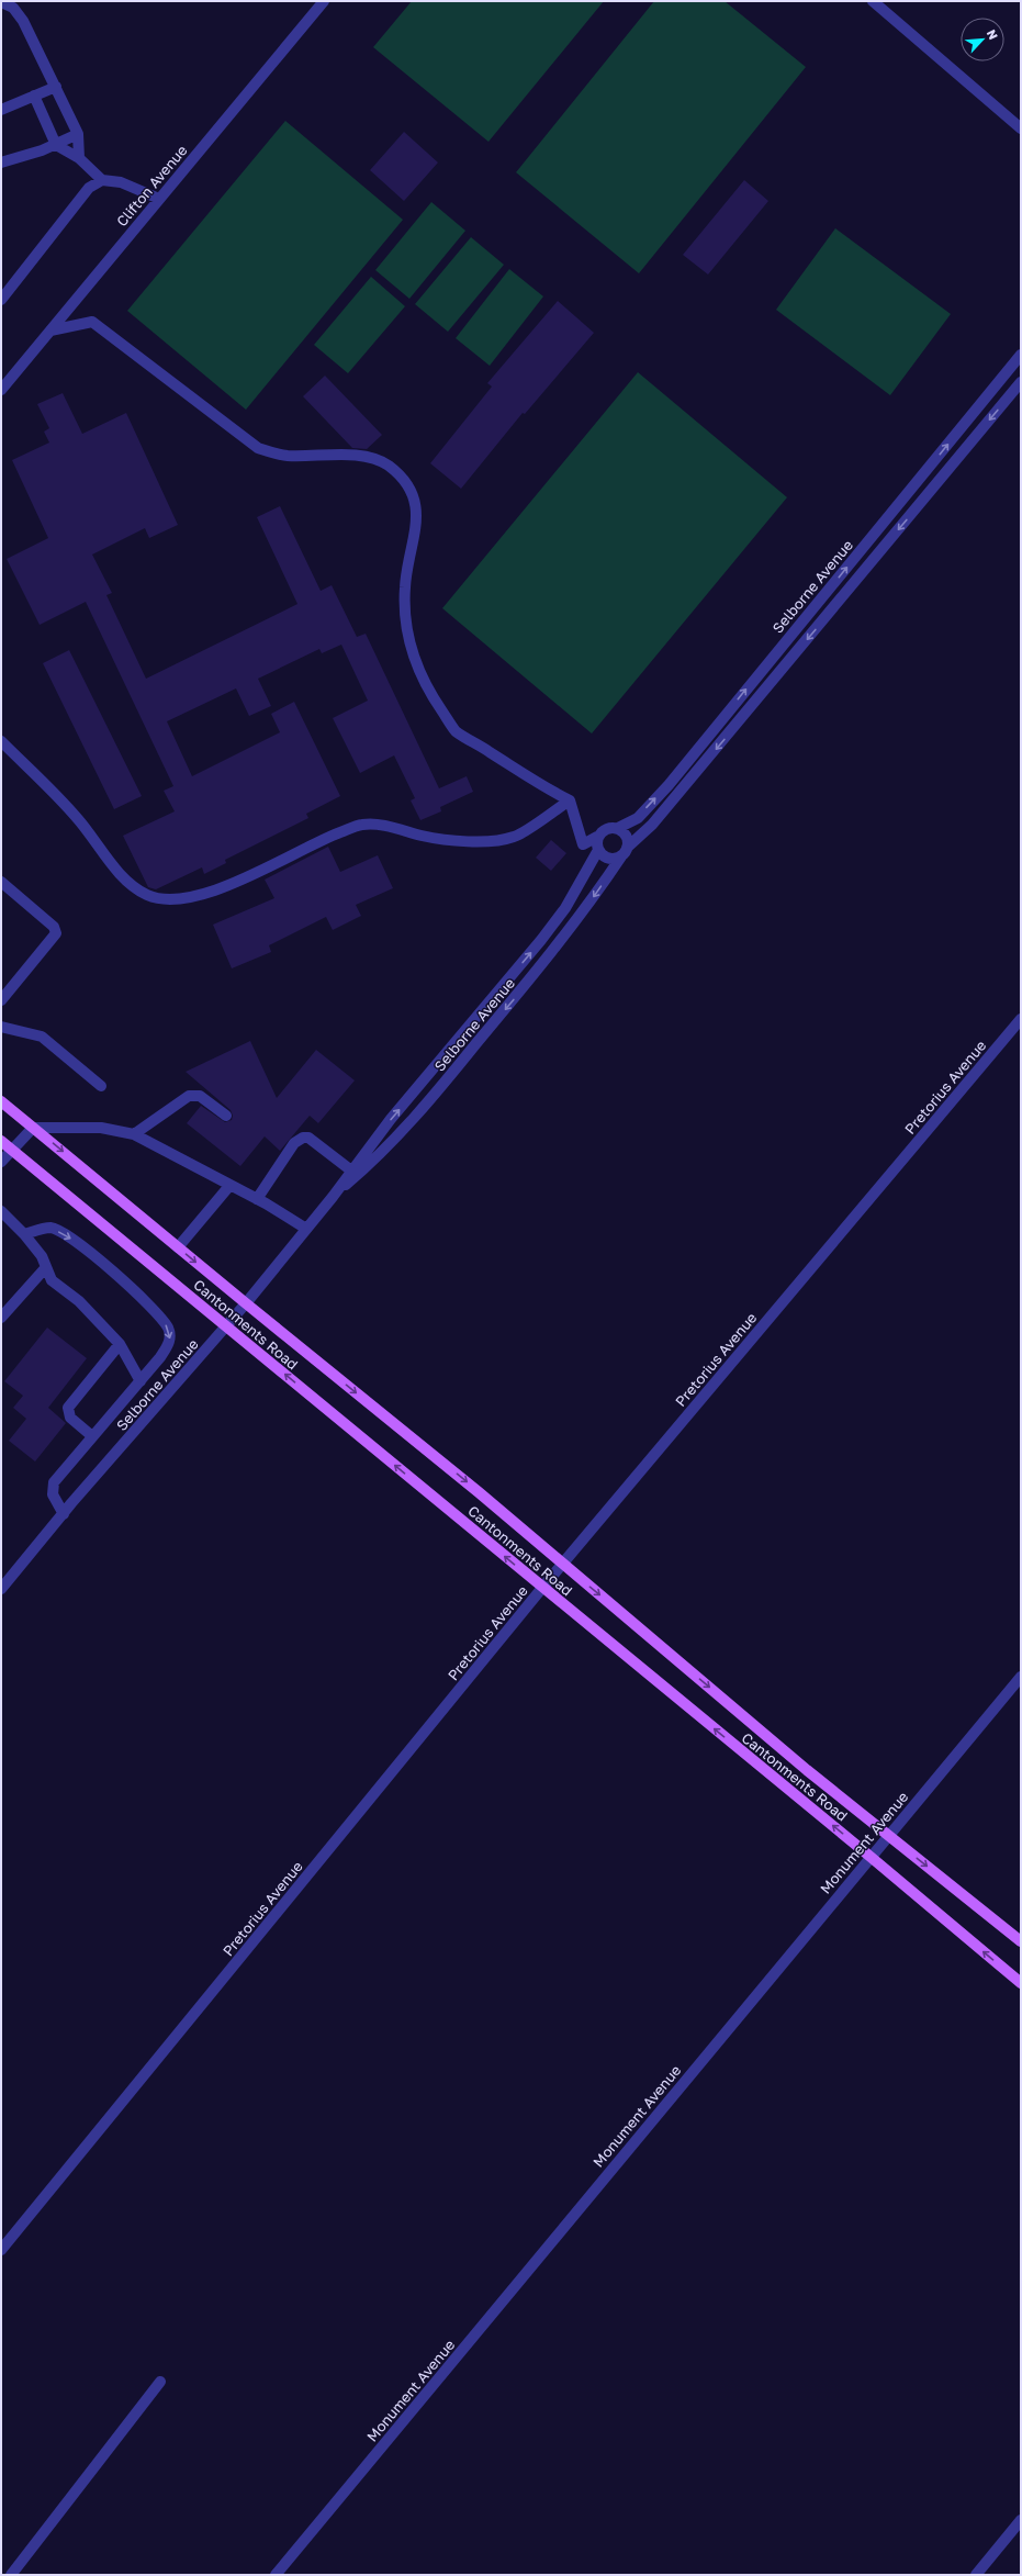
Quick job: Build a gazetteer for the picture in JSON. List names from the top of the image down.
{
  "streets": {
    "main road": ["Cantonments Road"],
    "street": [
      "Clifton Avenue",
      "Selborne Avenue",
      "Pretorius Avenue",
      "Monument Avenue"
    ]
  },
  "crossings": [
    ["Selborne Avenue", "Cantonments Road"],
    ["Pretorius Avenue", "Cantonments Road"],
    ["Cantonments Road", "Monument Avenue"]
  ],
  "north": "top right"
}
